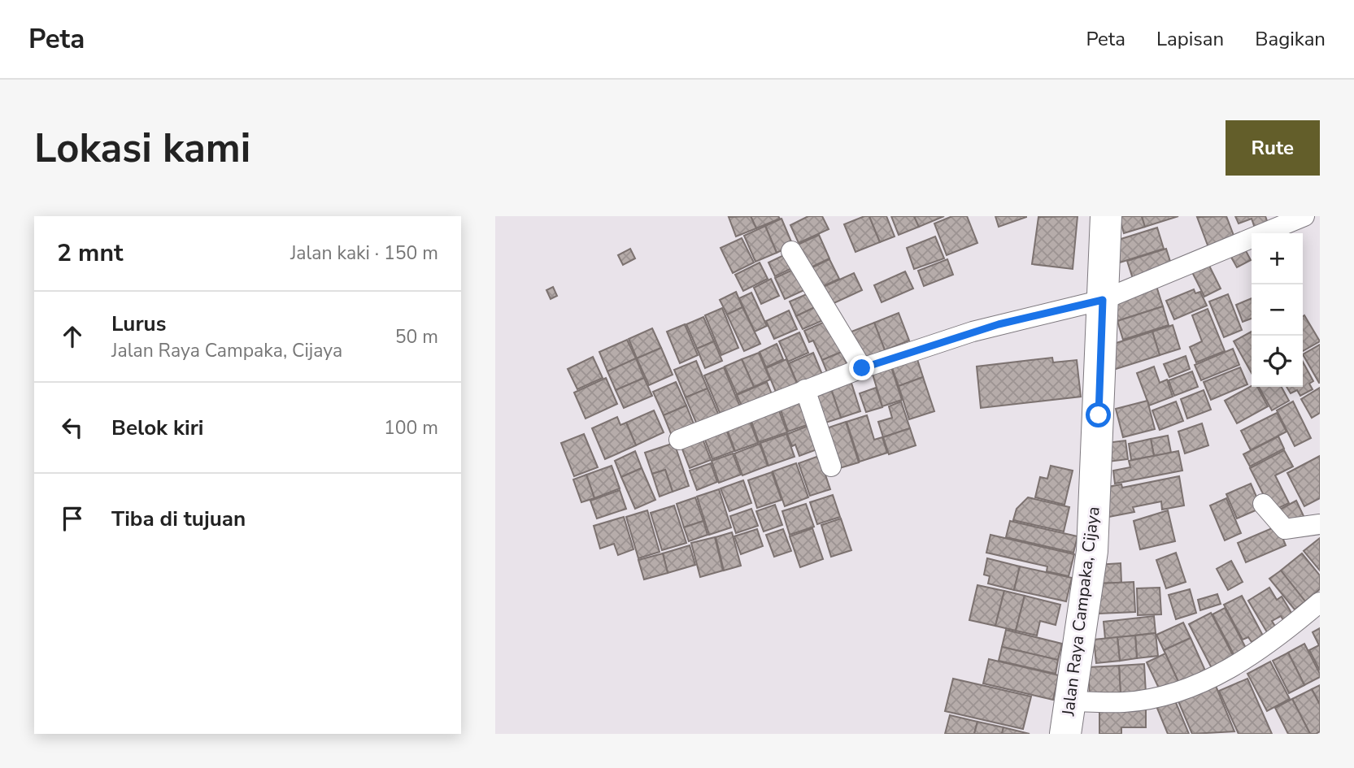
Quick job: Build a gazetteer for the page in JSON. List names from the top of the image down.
{
  "streets": {
    "main road": ["Jalan Raya Campaka, Cijaya"]
  },
  "page": {
    "header": "Peta",
    "nav": ["Peta", "Lapisan", "Bagikan"],
    "buttons": "Rute",
    "title": "Lokasi kami",
    "heading": ["2 mnt", "Jalan kaki · 150 m"],
    "map_buttons": ["+", "−"],
    "list": [
      ["Lurus", "Jalan Raya Campaka, Cijaya", "50 m"],
      ["Belok kiri", "100 m"],
      "Tiba di tujuan"
    ]
  }
}
